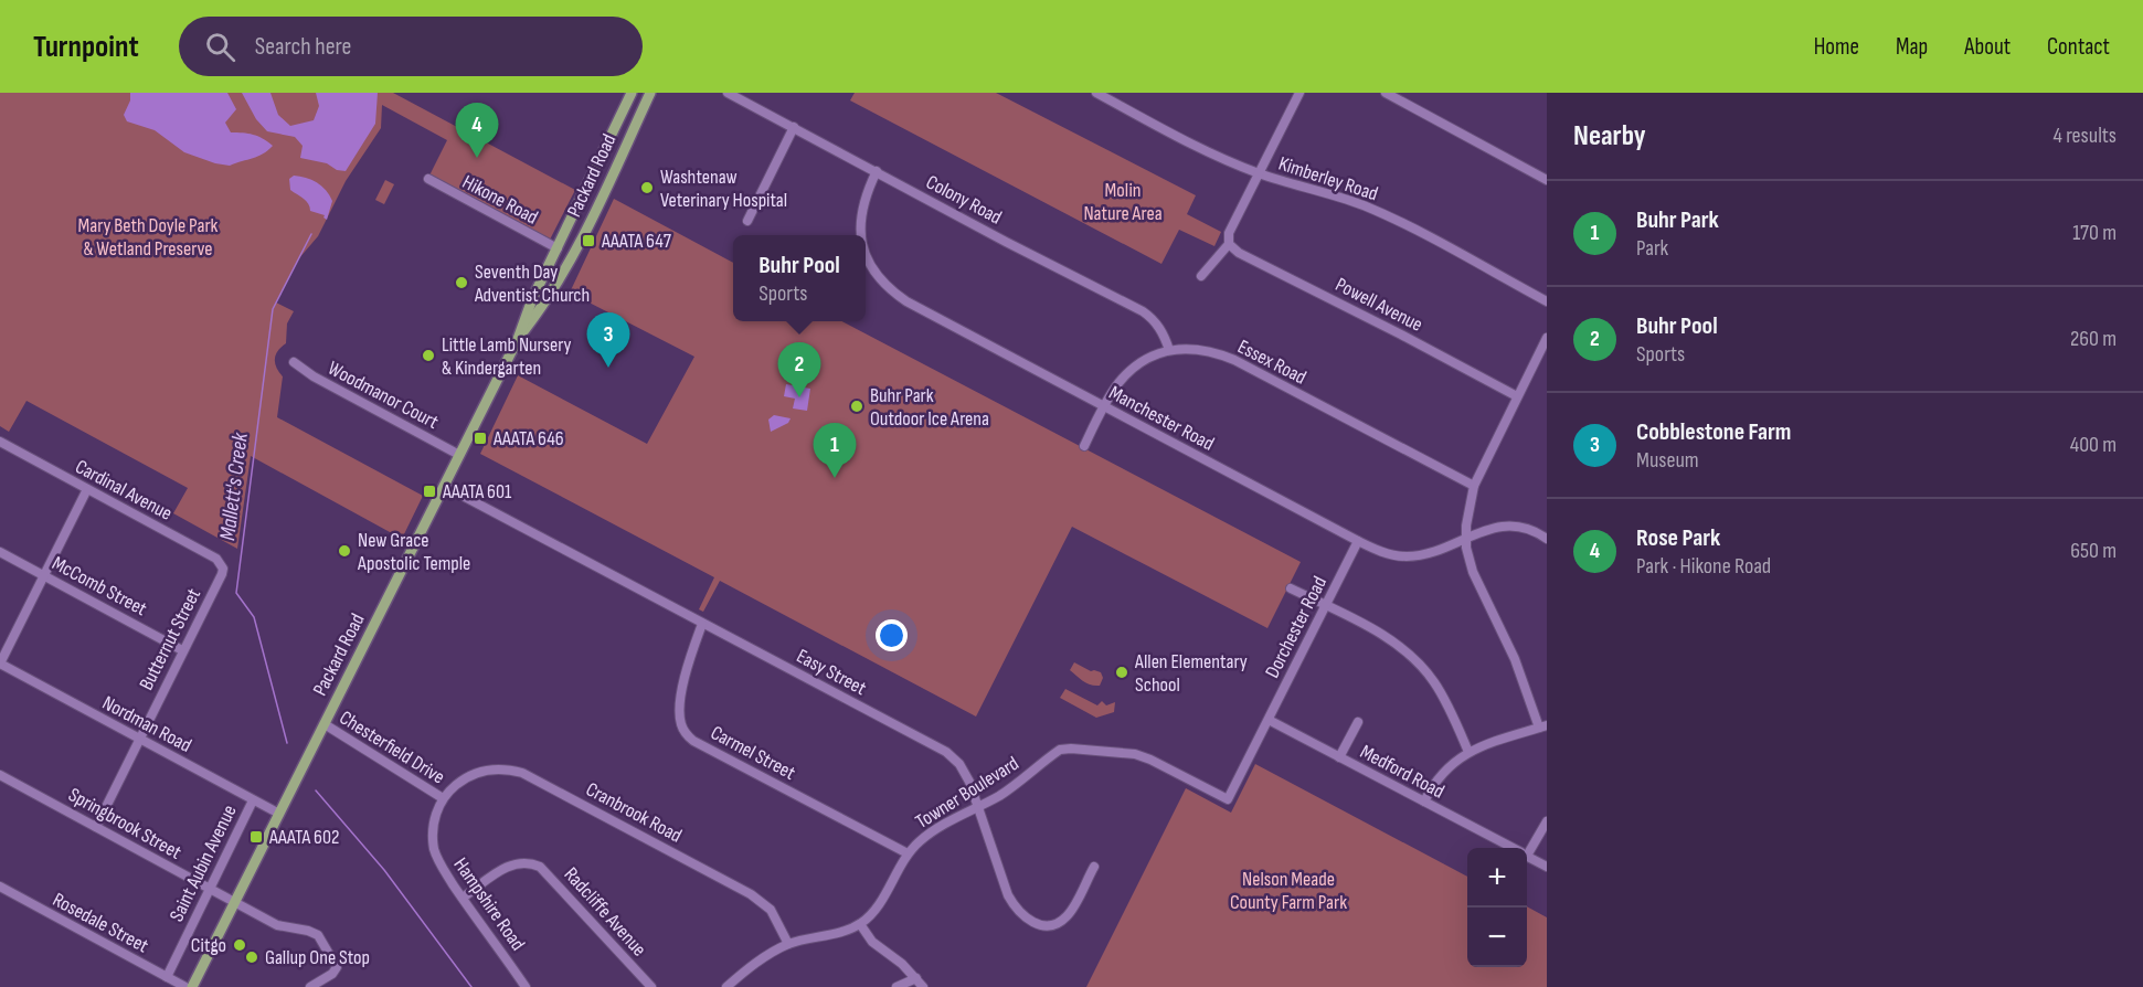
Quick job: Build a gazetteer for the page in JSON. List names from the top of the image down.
{
  "streets": {
    "main road": ["Packard Road"],
    "street": [
      "Kimberley Road",
      "Hikone Road",
      "Colony Road",
      "Powell Avenue",
      "Essex Road",
      "Woodmanor Court",
      "Manchester Road",
      "Cardinal Avenue",
      "McComb Street",
      "Dorchester Road",
      "Butternut Street",
      "Easy Street",
      "Nordman Road",
      "Chesterfield Drive",
      "Carmel Street",
      "Medford Road",
      "Towner Boulevard",
      "Cranbrook Road",
      "Springbrook Street",
      "Saint Aubin Avenue",
      "Hampshire Road",
      "Radcliffe Avenue",
      "Rosedale Street"
    ]
  },
  "crossings": [
    ["Packard Road", "Hikone Road"],
    ["Packard Road", "Woodmanor Court"],
    ["Packard Road", "Easy Street"],
    ["Packard Road", "Nordman Road"],
    ["Packard Road", "Chesterfield Drive"],
    ["Packard Road", "Springbrook Street"],
    ["Colony Road", "Essex Road"],
    ["Colony Road", "Manchester Road"],
    ["Essex Road", "Manchester Road"],
    ["Manchester Road", "Dorchester Road"],
    ["Cardinal Avenue", "Butternut Street"],
    ["McComb Street", "Butternut Street"],
    ["Dorchester Road", "Medford Road"],
    ["Dorchester Road", "Towner Boulevard"],
    ["Butternut Street", "Nordman Road"],
    ["Butternut Street", "Springbrook Street"],
    ["Easy Street", "Carmel Street"],
    ["Easy Street", "Towner Boulevard"],
    ["Nordman Road", "Saint Aubin Avenue"],
    ["Chesterfield Drive", "Cranbrook Road"],
    ["Chesterfield Drive", "Hampshire Road"],
    ["Carmel Street", "Towner Boulevard"],
    ["Cranbrook Road", "Hampshire Road"],
    ["Springbrook Street", "Saint Aubin Avenue"],
    ["Saint Aubin Avenue", "Rosedale Street"],
    ["Hampshire Road", "Radcliffe Avenue"]
  ],
  "water": ["Mallett's Creek"],
  "parks": ["Molin Nature Area", "Mary Beth Doyle Park & Wetland Preserve", "Nelson Meade County Farm Park"],
  "places": {
    "other": [
      "Washtenaw Veterinary Hospital",
      "Seventh Day Adventist Church",
      "Little Lamb Nursery & Kindergarten",
      "Buhr Park Outdoor Ice Arena",
      "New Grace Apostolic Temple",
      "Allen Elementary School",
      "Citgo",
      "Gallup One Stop"
    ],
    "transit": [
      "AAATA 647",
      "AAATA 646",
      "AAATA 601",
      "AAATA 602"
    ]
  },
  "page": {
    "header": "Turnpoint",
    "search": "Search here",
    "nav": [
      "Home",
      "Map",
      "About",
      "Contact"
    ],
    "heading": ["Nearby", "4 results"],
    "pins": [
      "4",
      "3",
      "2",
      "1"
    ],
    "list": [
      {
        "mark": "1",
        "name": "Buhr Park",
        "note": "Park",
        "value": "170 m"
      },
      {
        "mark": "2",
        "name": "Buhr Pool",
        "note": "Sports",
        "value": "260 m"
      },
      {
        "mark": "3",
        "name": "Cobblestone Farm",
        "note": "Museum",
        "value": "400 m"
      },
      {
        "mark": "4",
        "name": "Rose Park",
        "note": "Park · Hikone Road",
        "value": "650 m"
      }
    ],
    "popup": ["Buhr Pool", "Sports"],
    "map_buttons": ["+", "−"]
  }
}
